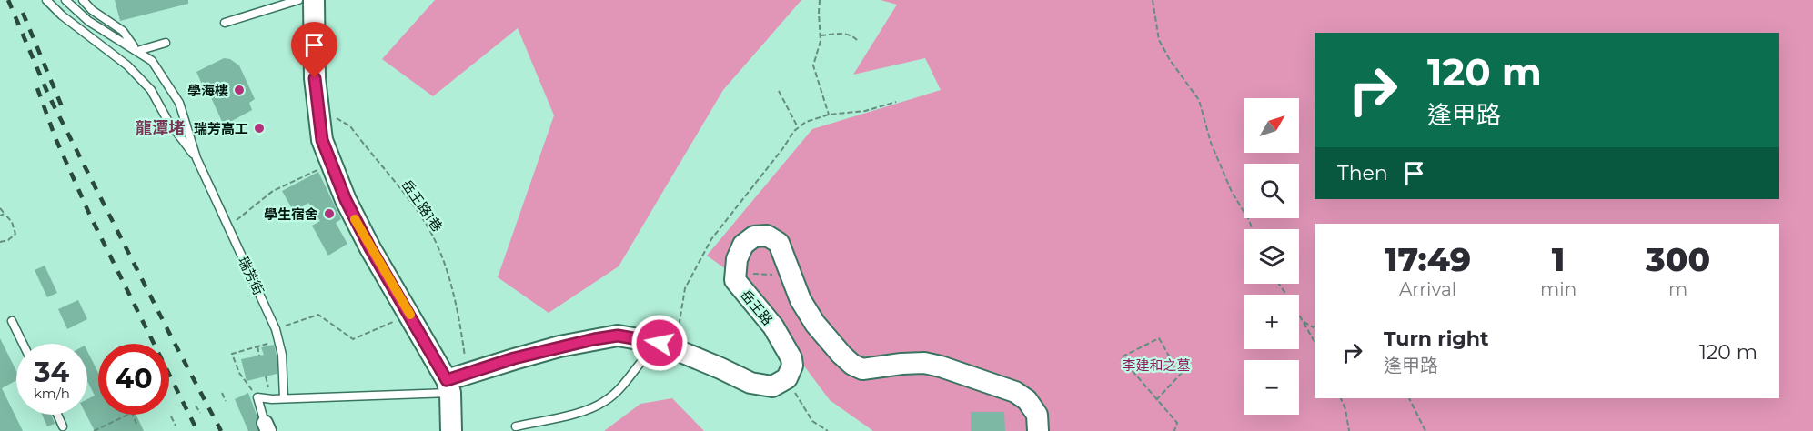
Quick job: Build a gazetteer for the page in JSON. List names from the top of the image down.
{
  "streets": {
    "street": ["岳王路"],
    "lane": ["瑞芳街"],
    "path": ["岳王路1巷"]
  },
  "districts": ["龍潭堵"],
  "parks": ["李建和之墓"],
  "places": ["學海樓", "瑞芳高工", "學生宿舍"],
  "north": "top right",
  "page": {
    "turn": ["120 m", "逢甲路"],
    "map_buttons": ["+", "−"],
    "then": "Then",
    "eta": [
      "17:49",
      "Arrival",
      "1",
      "min",
      "300",
      "m"
    ],
    "list": [
      {
        "name": "Turn right",
        "note": "逢甲路",
        "value": "120 m"
      }
    ],
    "speed": "34 km/h",
    "limit": "40"
  }
}
